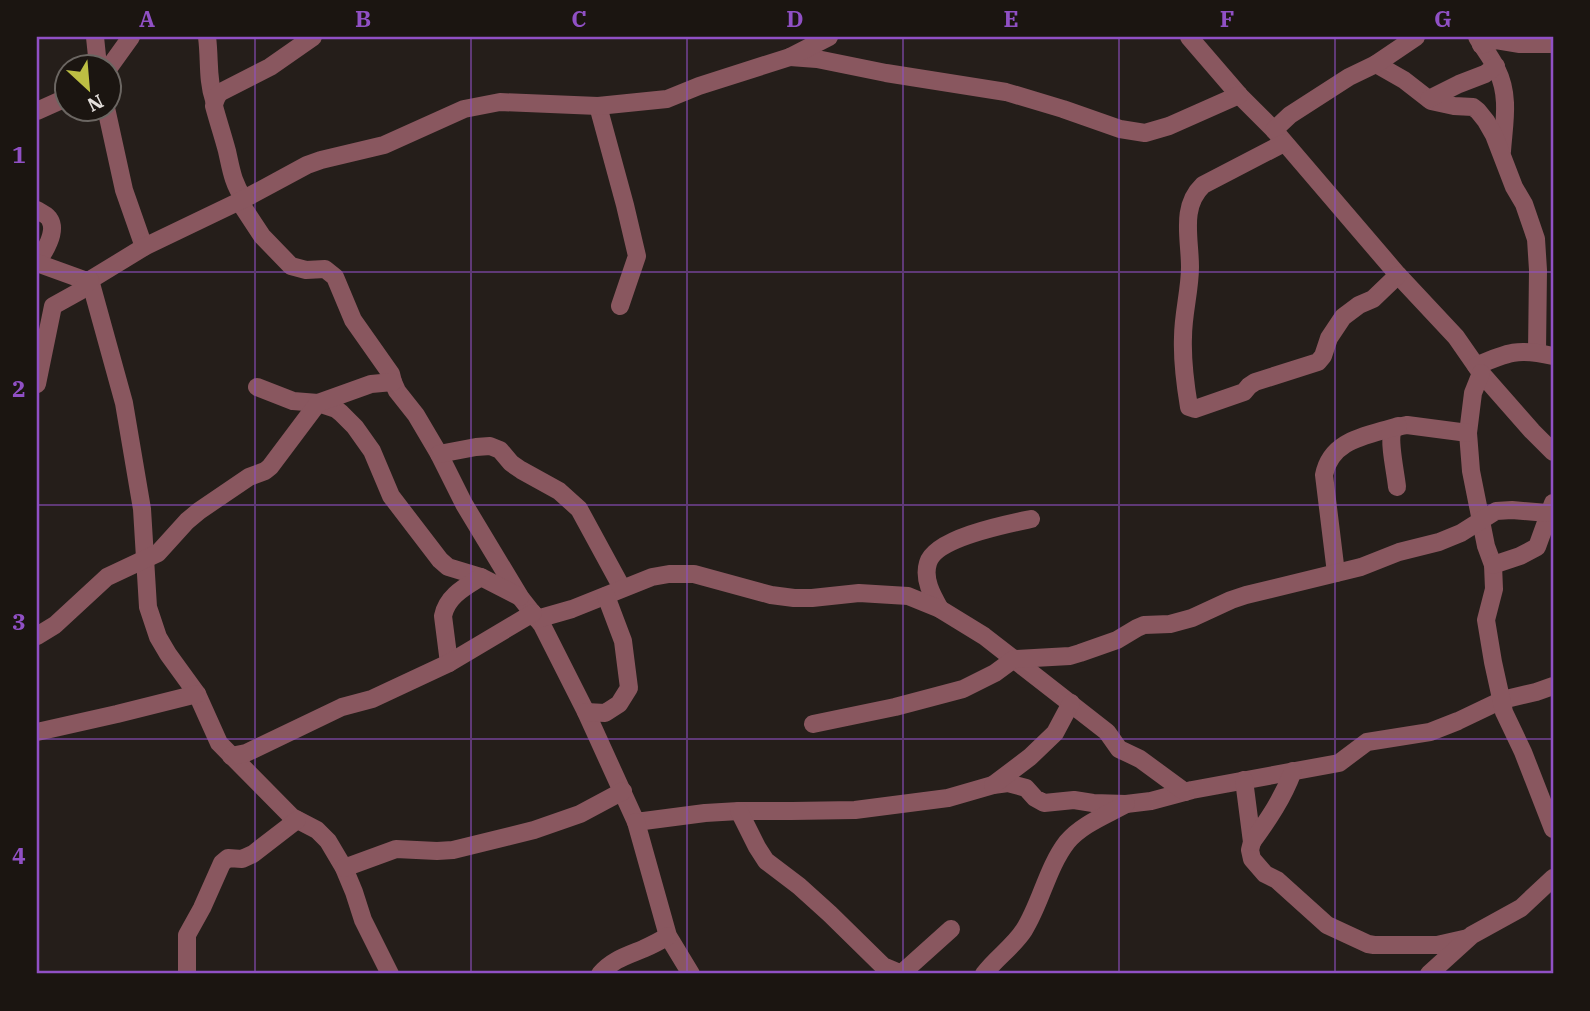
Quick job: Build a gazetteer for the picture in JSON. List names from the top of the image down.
{
  "north": "bottom right",
  "grid": {
    "columns": [
      "A",
      "B",
      "C",
      "D",
      "E",
      "F",
      "G"
    ],
    "rows": [
      "1",
      "2",
      "3",
      "4"
    ]
  }
}
